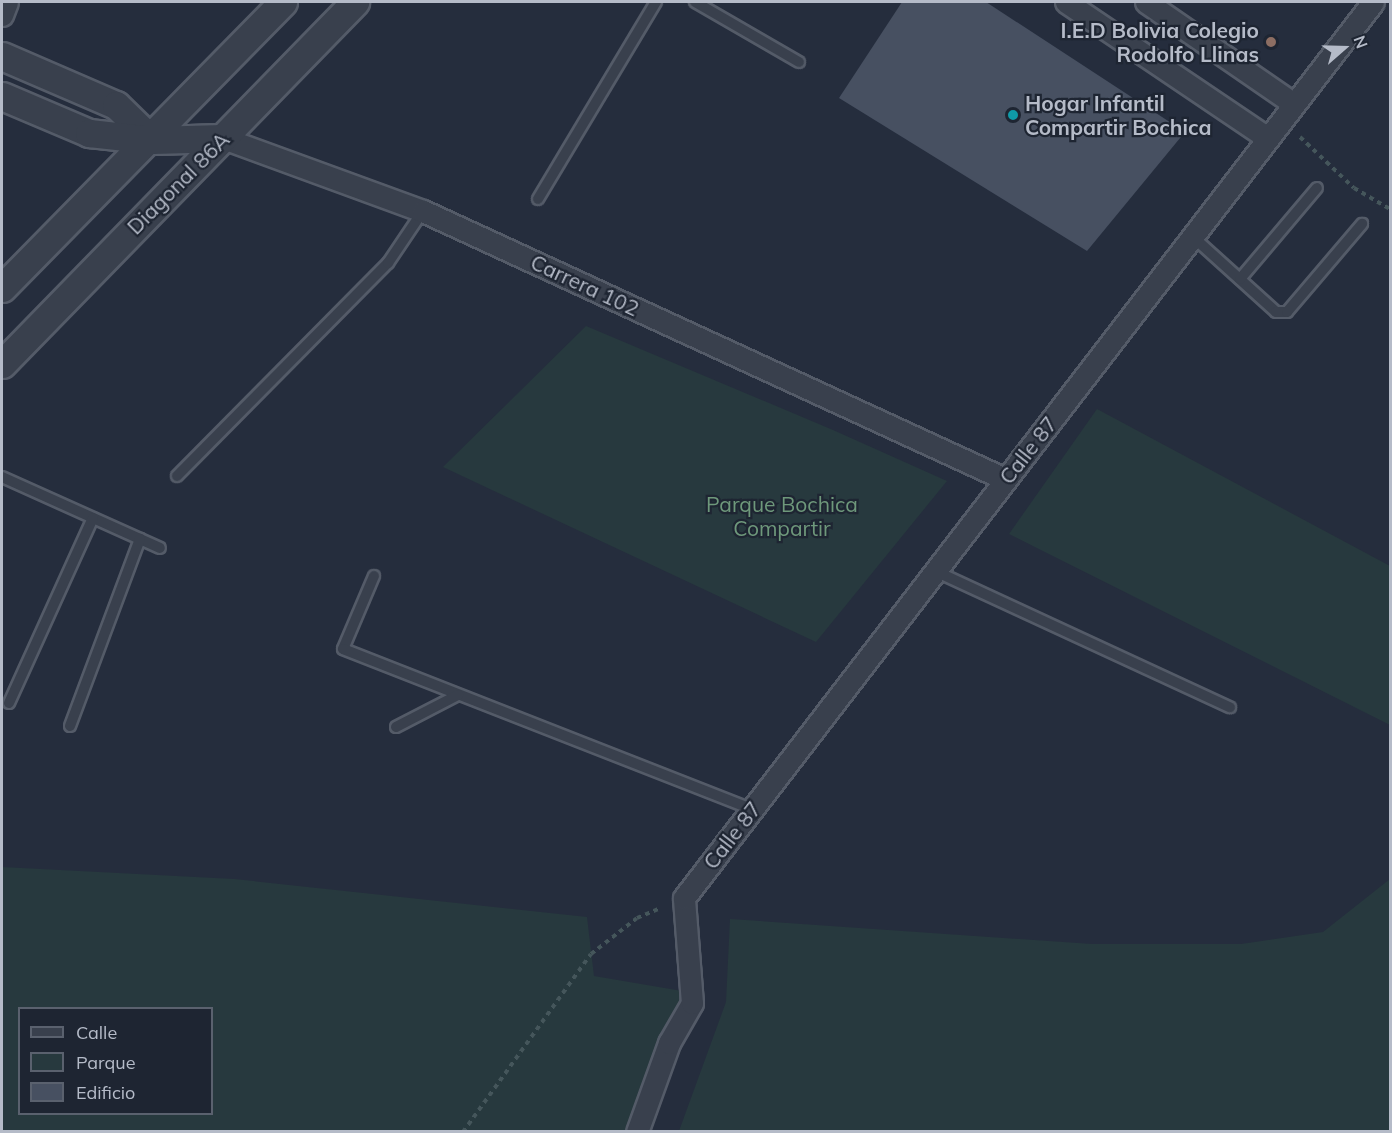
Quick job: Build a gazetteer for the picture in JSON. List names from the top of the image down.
{
  "streets": {
    "street": ["Diagonal 86A", "Carrera 102", "Calle 87"]
  },
  "crossings": [
    ["Diagonal 86A", "Carrera 102"],
    ["Carrera 102", "Calle 87"]
  ],
  "parks": ["Parque Bochica Compartir"],
  "places": ["I.E.D Bolivia Colegio Rodolfo Llinas", "Hogar Infantil Compartir Bochica"],
  "legend": ["Calle", "Parque", "Edificio"],
  "north": "right"
}
